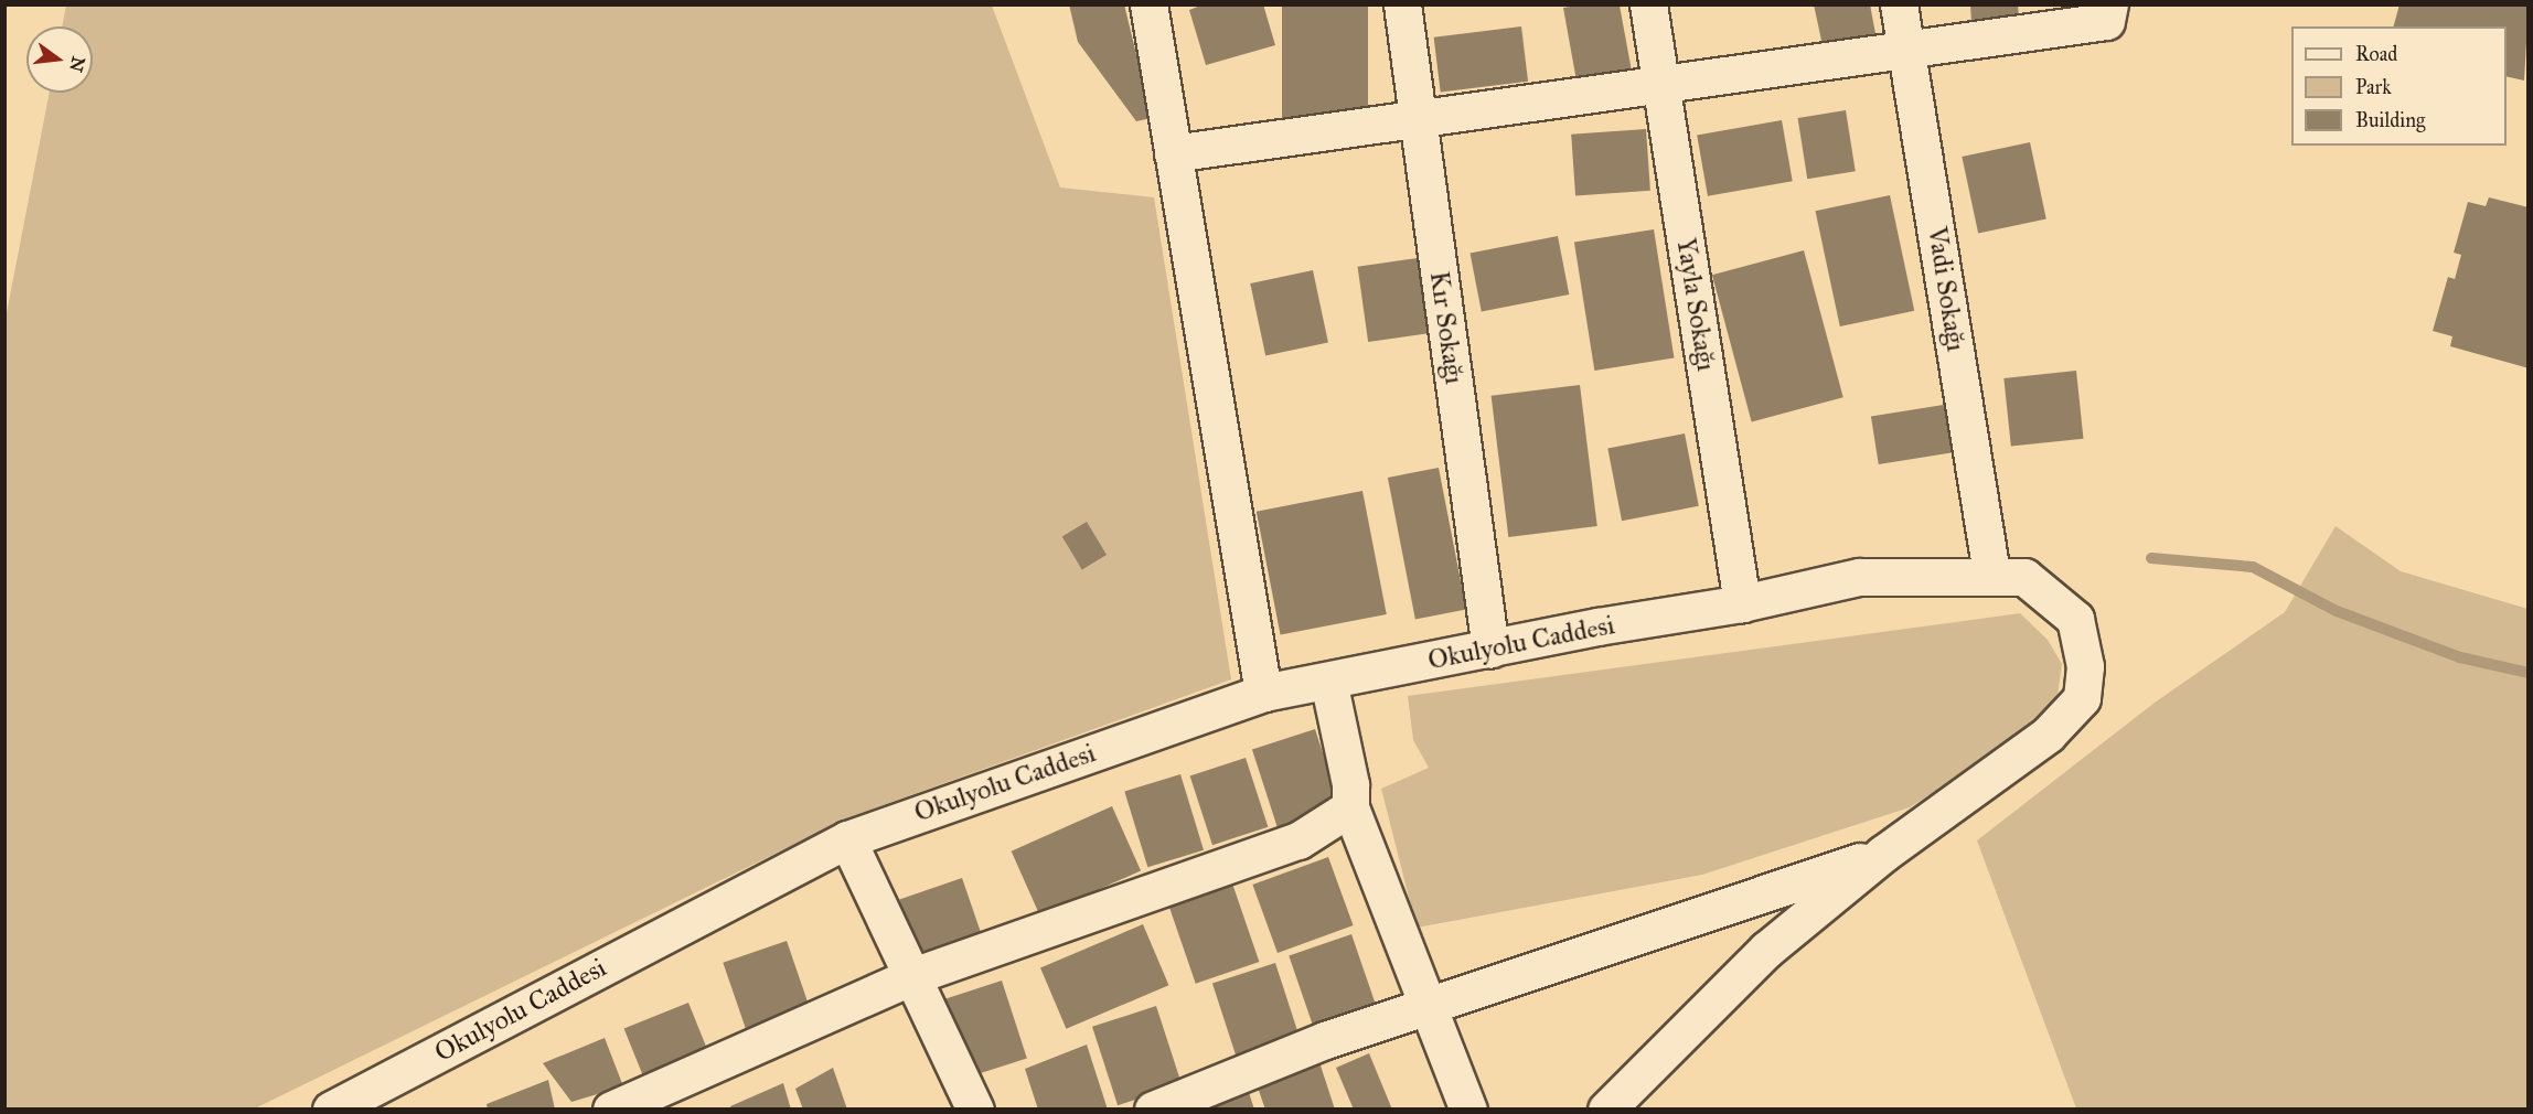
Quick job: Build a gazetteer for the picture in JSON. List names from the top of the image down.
{
  "streets": {
    "street": [
      "Vadi Sokağı",
      "Yayla Sokağı",
      "Kır Sokağı",
      "Okulyolu Caddesi"
    ]
  },
  "crossings": [
    ["Vadi Sokağı", "Okulyolu Caddesi"],
    ["Yayla Sokağı", "Okulyolu Caddesi"],
    ["Kır Sokağı", "Okulyolu Caddesi"]
  ],
  "legend": ["Road", "Park", "Building"],
  "north": "right"
}
